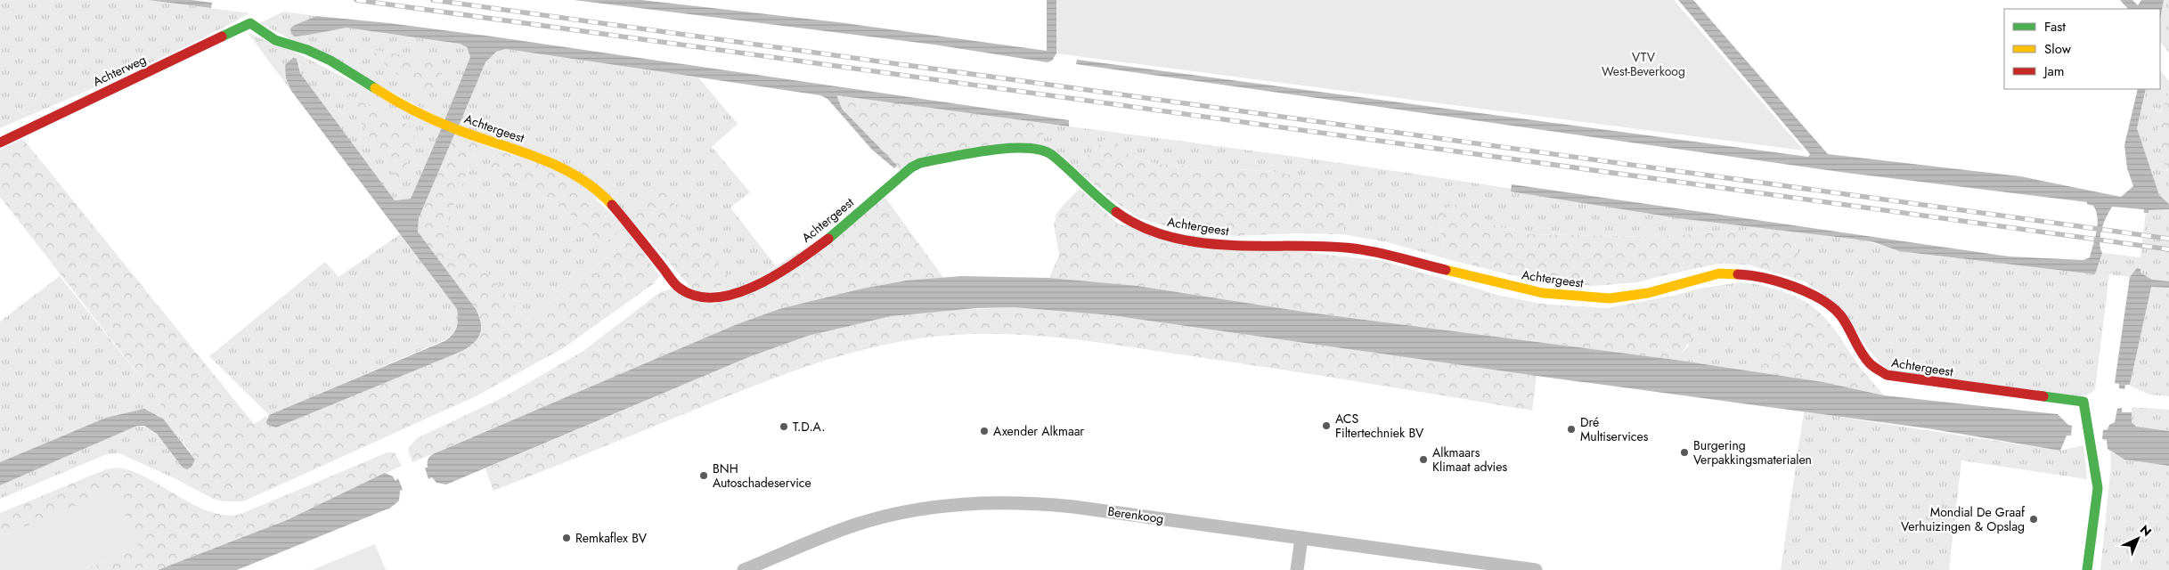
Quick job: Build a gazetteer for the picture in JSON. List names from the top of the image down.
{
  "streets": {
    "street": ["Achterweg", "Achtergeest", "Berenkoog"]
  },
  "crossings": [
    ["Achterweg", "Achtergeest"]
  ],
  "parks": ["VTV West-Beverkoog"],
  "places": [
    "ACS Filtertechniek BV",
    "T.D.A.",
    "Dré Multiservices",
    "Axender Alkmaar",
    "Burgering Verpakkingsmaterialen",
    "Alkmaars Klimaat advies",
    "BNH Autoschadeservice",
    "Mondial De Graaf Verhuizingen & Opslag",
    "Remkaflex BV"
  ],
  "legend": ["Fast", "Slow", "Jam"],
  "north": "top right"
}
